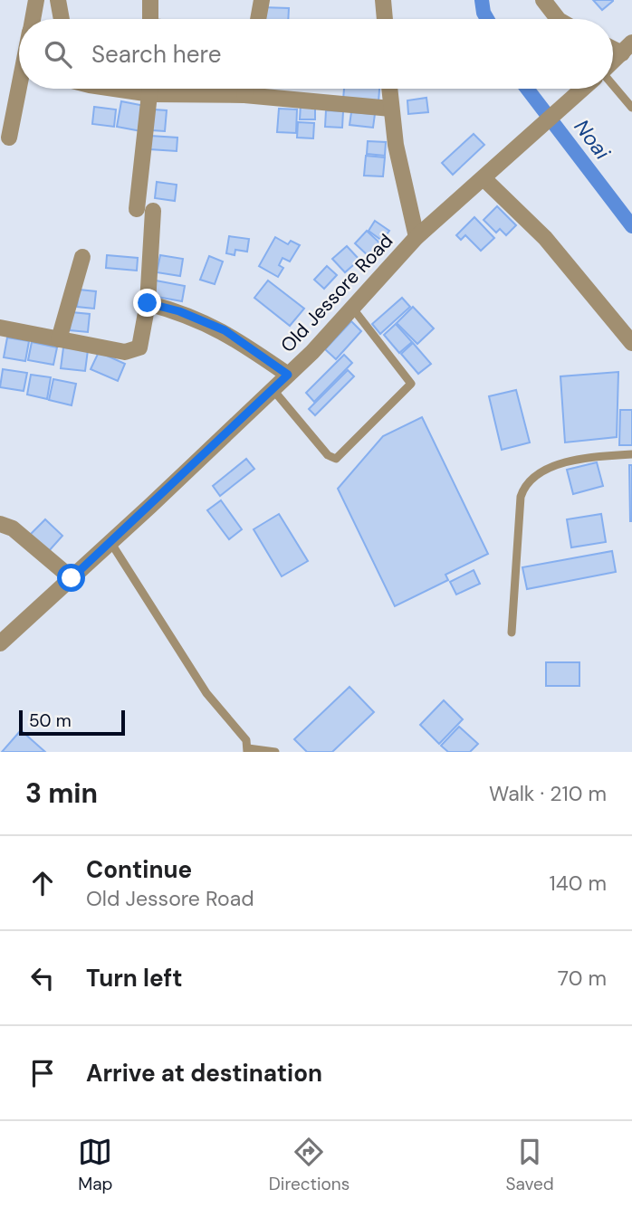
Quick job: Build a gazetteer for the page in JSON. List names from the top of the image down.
{
  "streets": {
    "street": ["Old Jessore Road"]
  },
  "water": ["Noai"],
  "scale_bar": "50 m",
  "page": {
    "search": "Search here",
    "scale": "50 m",
    "heading": ["3 min", "Walk · 210 m"],
    "list": [
      ["Continue", "Old Jessore Road", "140 m"],
      ["Turn left", "70 m"],
      "Arrive at destination"
    ],
    "nav": ["Map", "Directions", "Saved"]
  }
}
